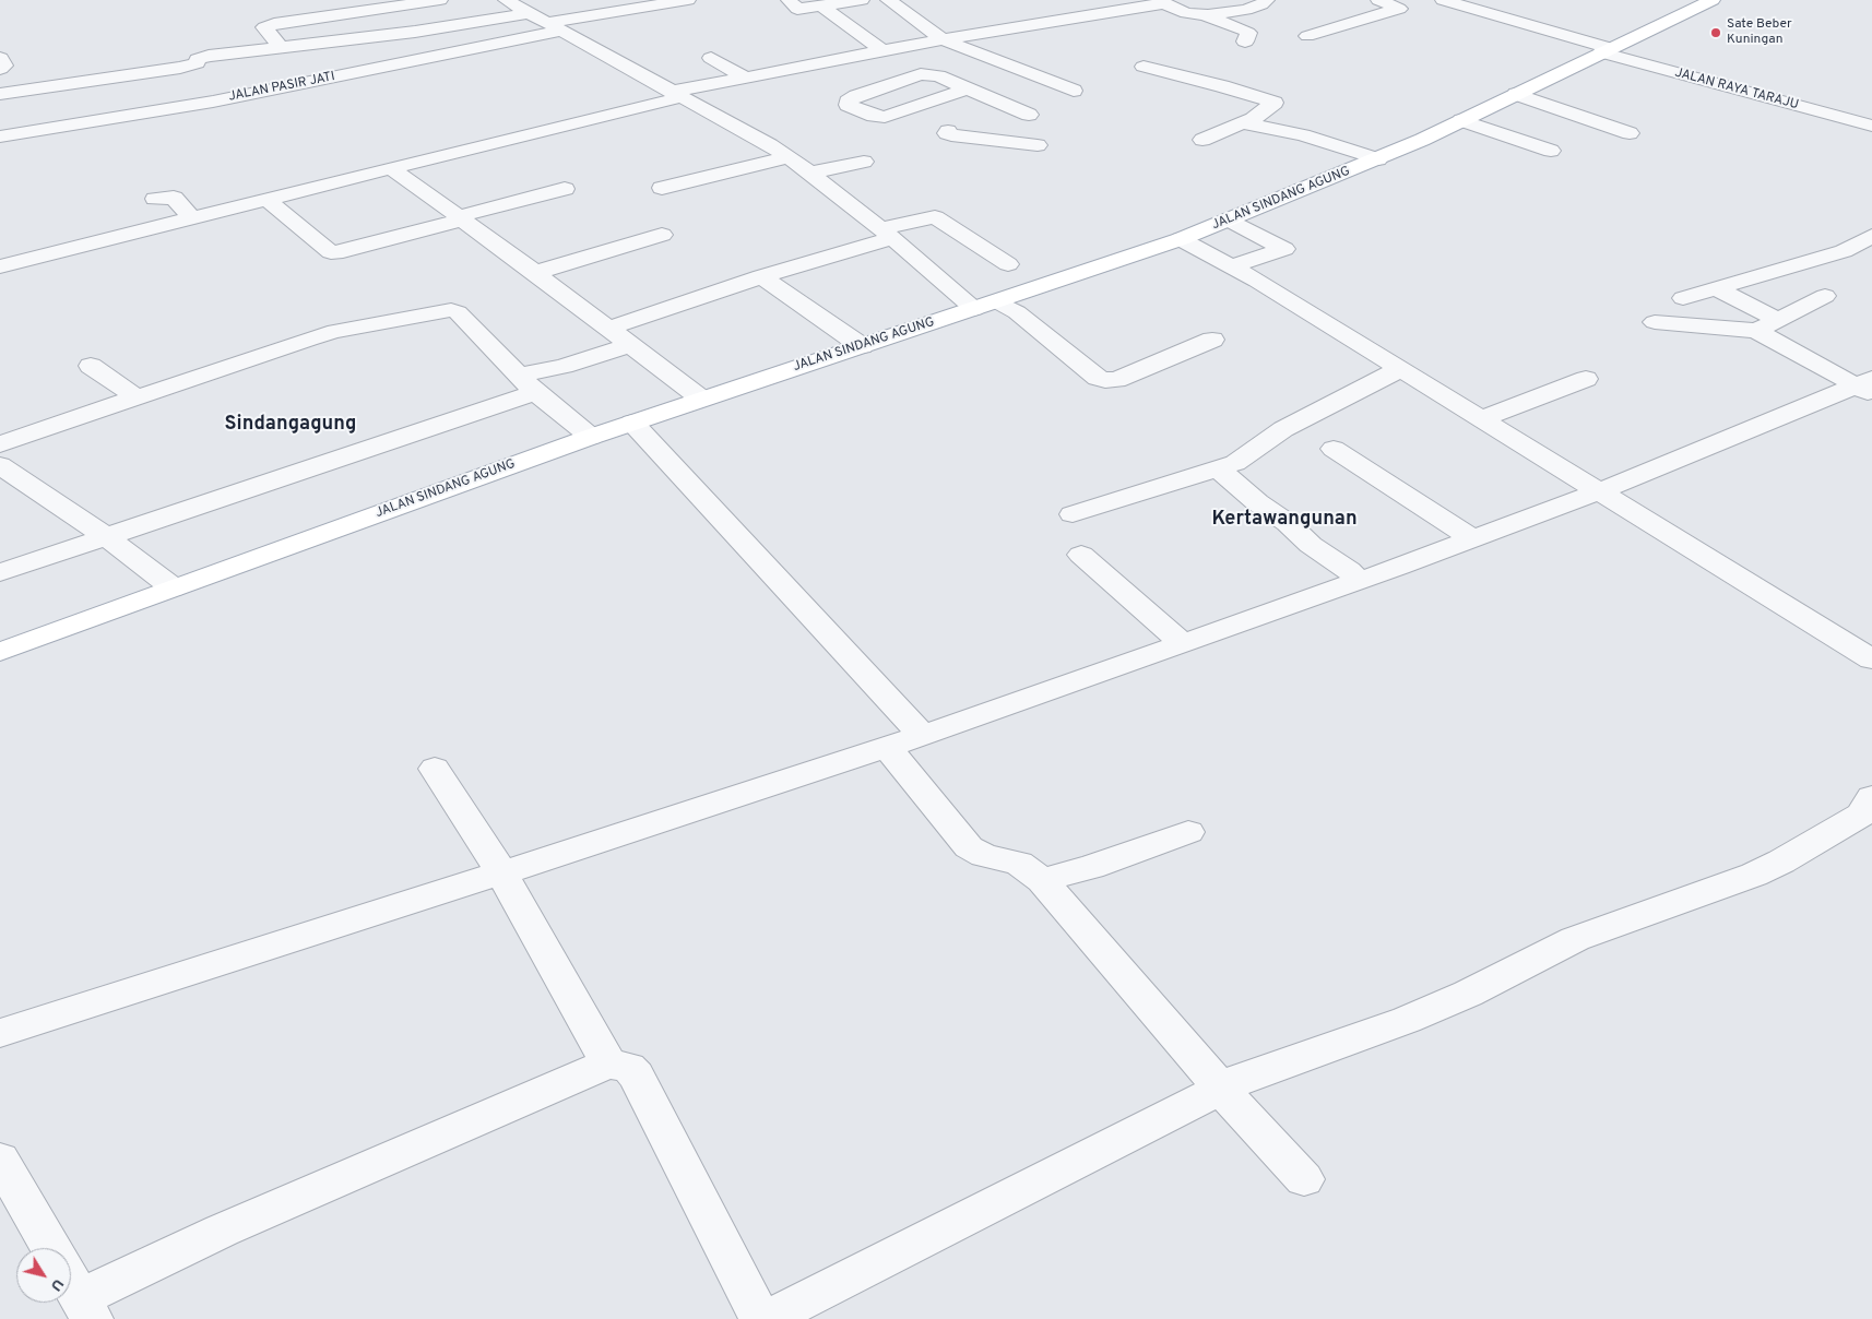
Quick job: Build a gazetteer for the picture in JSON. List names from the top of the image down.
{
  "streets": {
    "main road": ["JALAN SINDANG AGUNG"],
    "street": ["JALAN PASIR JATI", "JALAN RAYA TARAJU"]
  },
  "crossings": [
    ["JALAN RAYA TARAJU", "JALAN SINDANG AGUNG"]
  ],
  "districts": ["Sindangagung", "Kertawangunan"],
  "places": ["Sate Beber Kuningan"],
  "north": "bottom right"
}
